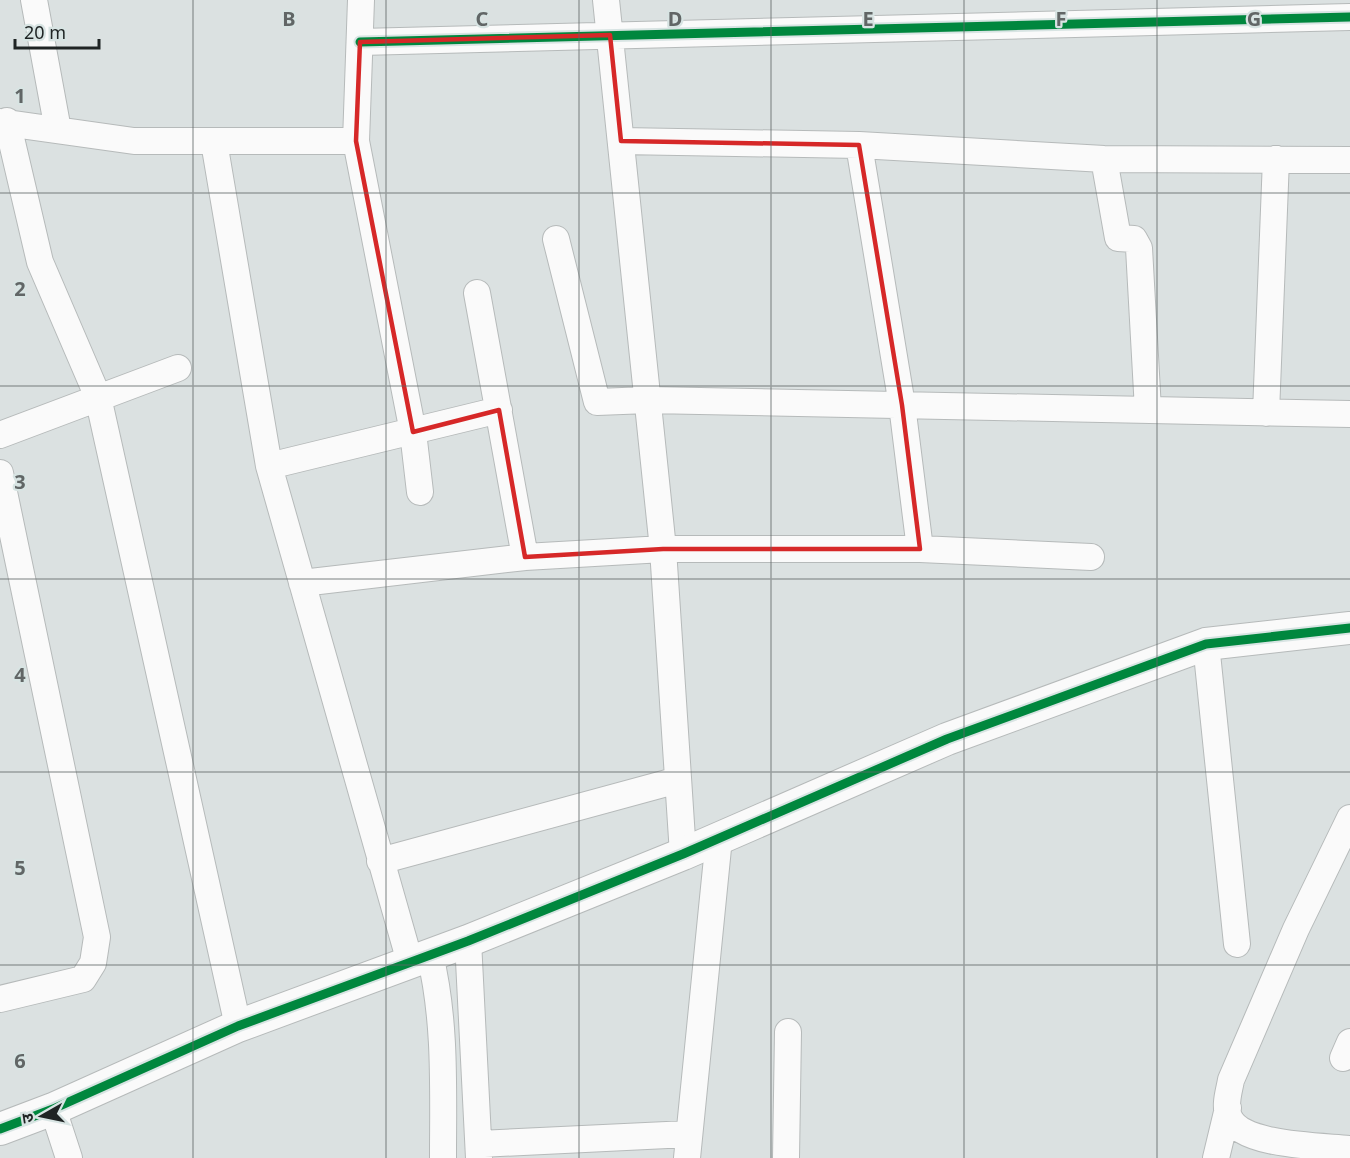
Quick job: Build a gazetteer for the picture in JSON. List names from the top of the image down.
{
  "scale_bar": "20 m",
  "north": "left",
  "grid": {
    "columns": [
      "B",
      "C",
      "D",
      "E",
      "F",
      "G"
    ],
    "rows": [
      "1",
      "2",
      "3",
      "4",
      "5",
      "6"
    ]
  }
}
